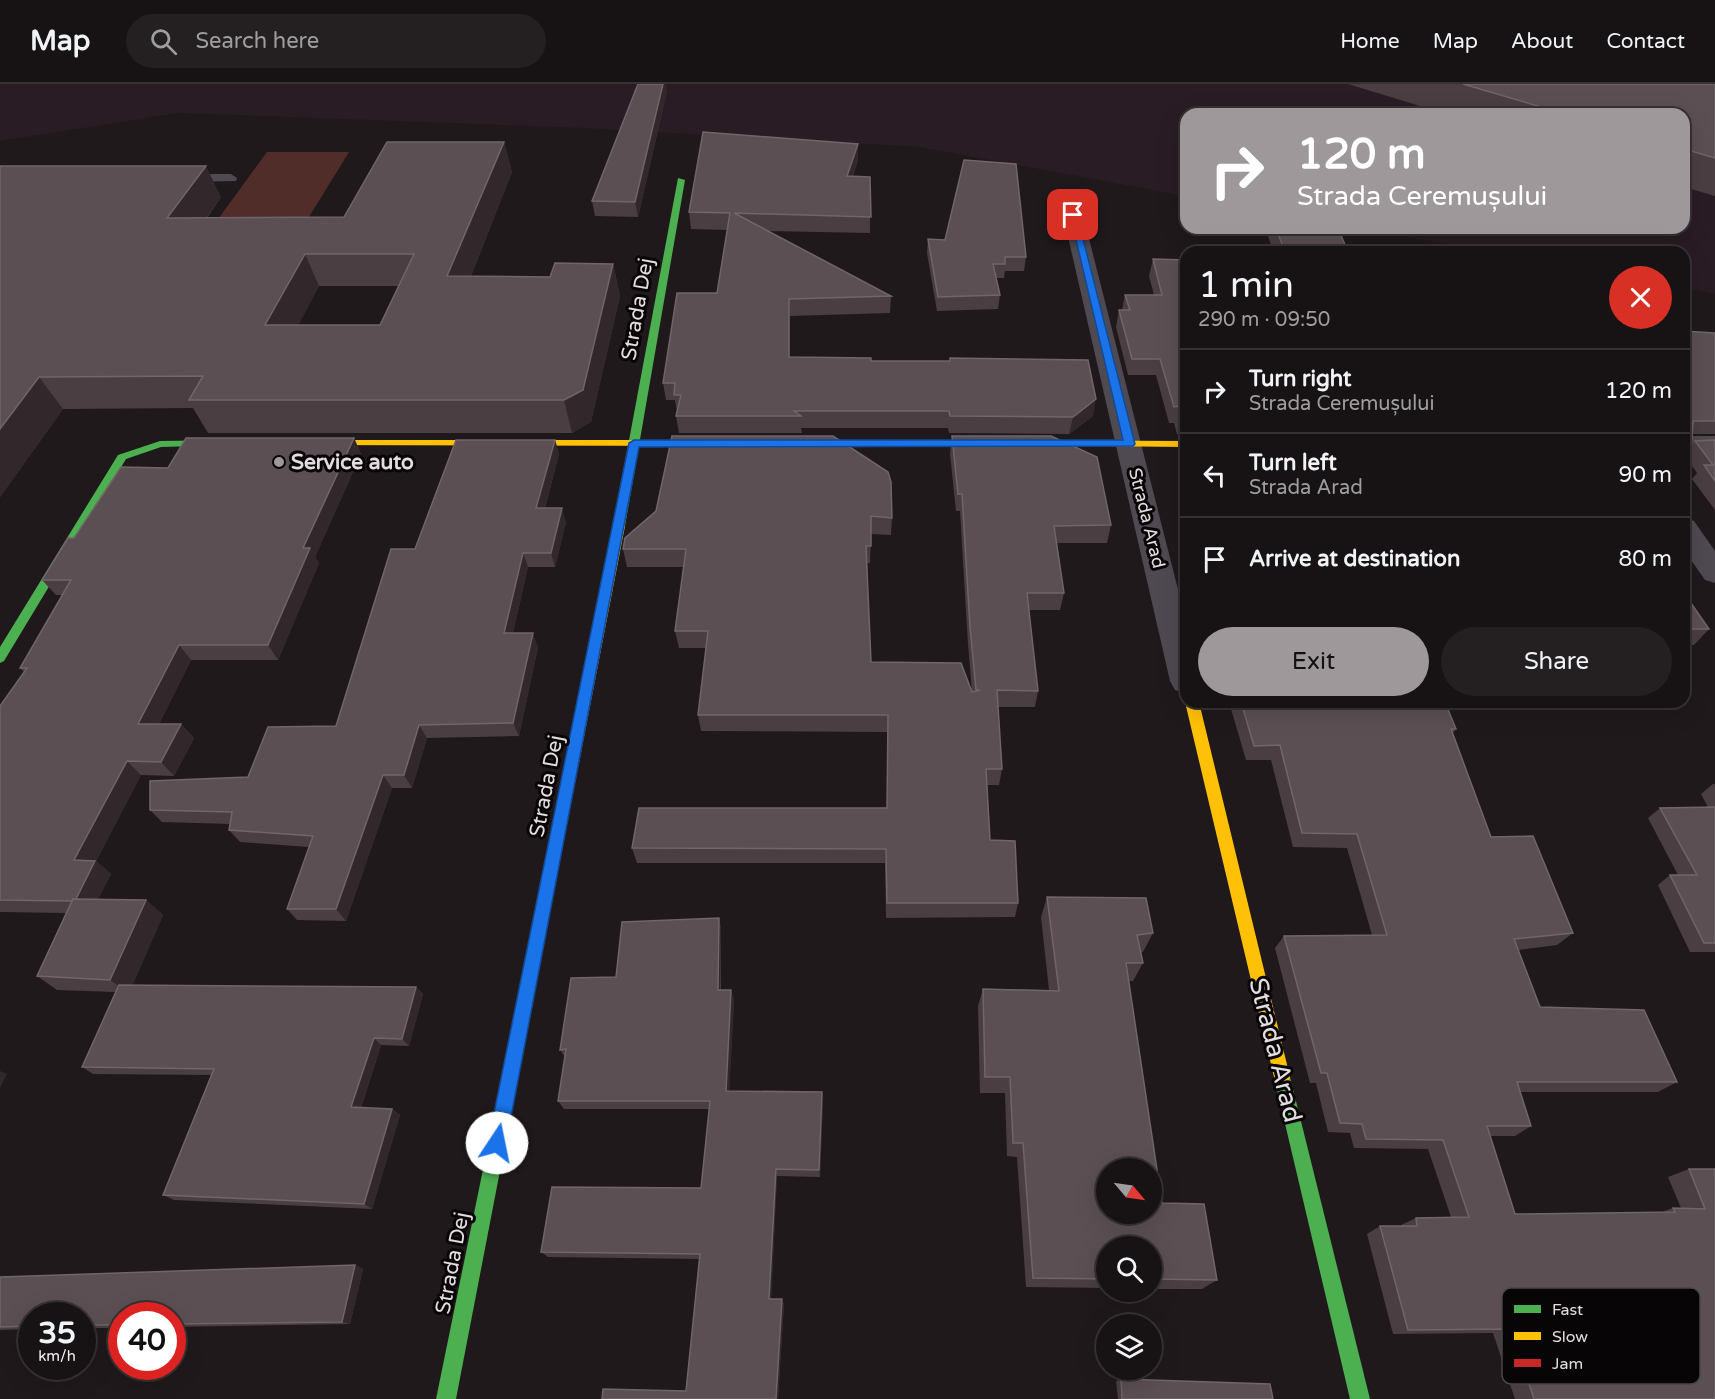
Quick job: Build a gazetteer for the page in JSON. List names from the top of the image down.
{
  "streets": {
    "street": ["Strada Dej", "Strada Arad"]
  },
  "places": ["Service auto"],
  "legend": ["Fast", "Slow", "Jam"],
  "north": "bottom right",
  "page": {
    "header": "Map",
    "search": "Search here",
    "nav": [
      "Home",
      "Map",
      "About",
      "Contact"
    ],
    "turn": ["120 m", "Strada Ceremușului"],
    "heading": ["1 min", "290 m · 09:50"],
    "list": [
      {
        "name": "Turn right",
        "note": "Strada Ceremușului",
        "value": "120 m"
      },
      {
        "name": "Turn left",
        "note": "Strada Arad",
        "value": "90 m"
      },
      {
        "name": "Arrive at destination",
        "value": "80 m"
      }
    ],
    "buttons": ["Exit", "Share"],
    "speed": "35 km/h",
    "limit": "40"
  }
}
